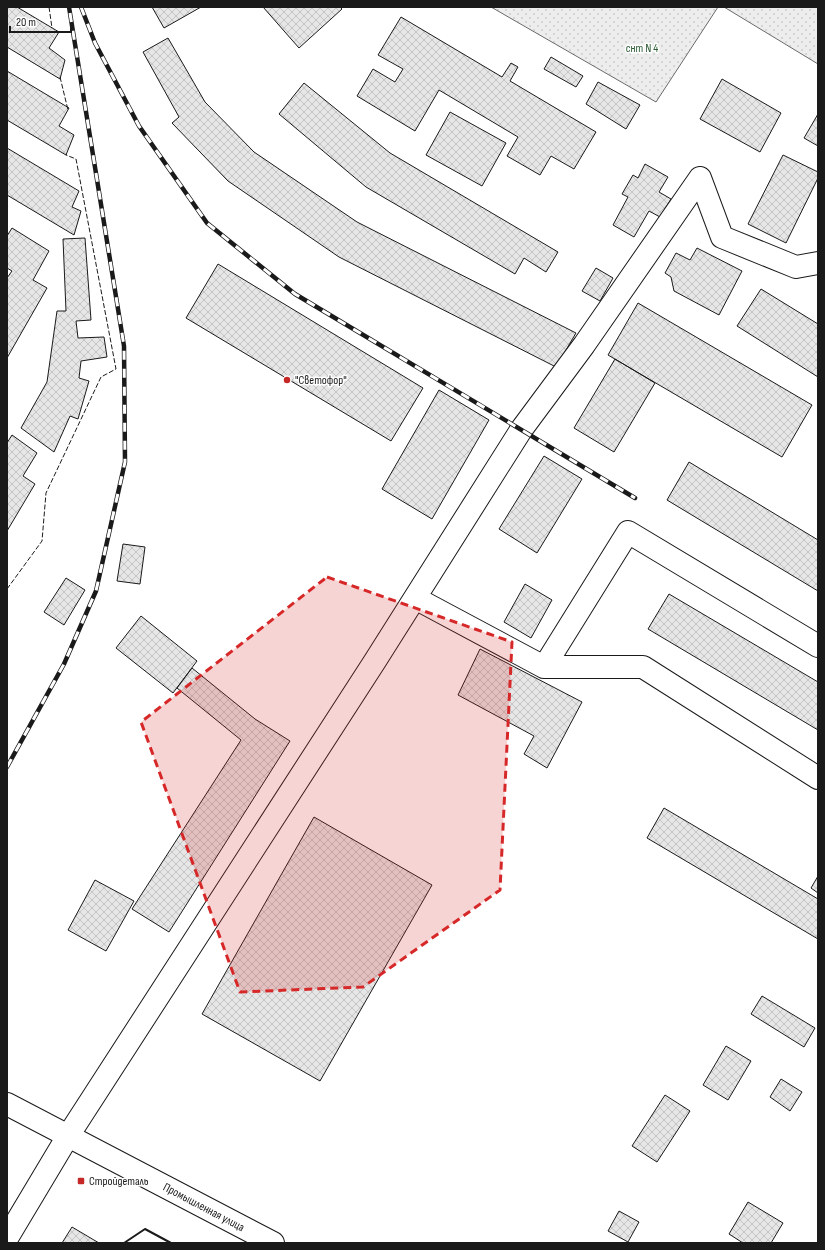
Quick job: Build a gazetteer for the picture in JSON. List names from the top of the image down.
{
  "streets": {
    "main road": ["Промышленная улица"]
  },
  "parks": ["снт N 4"],
  "places": {
    "other": ["\"Светофор\""],
    "transit": ["Стройдеталь"]
  },
  "scale_bar": "20 m"
}
